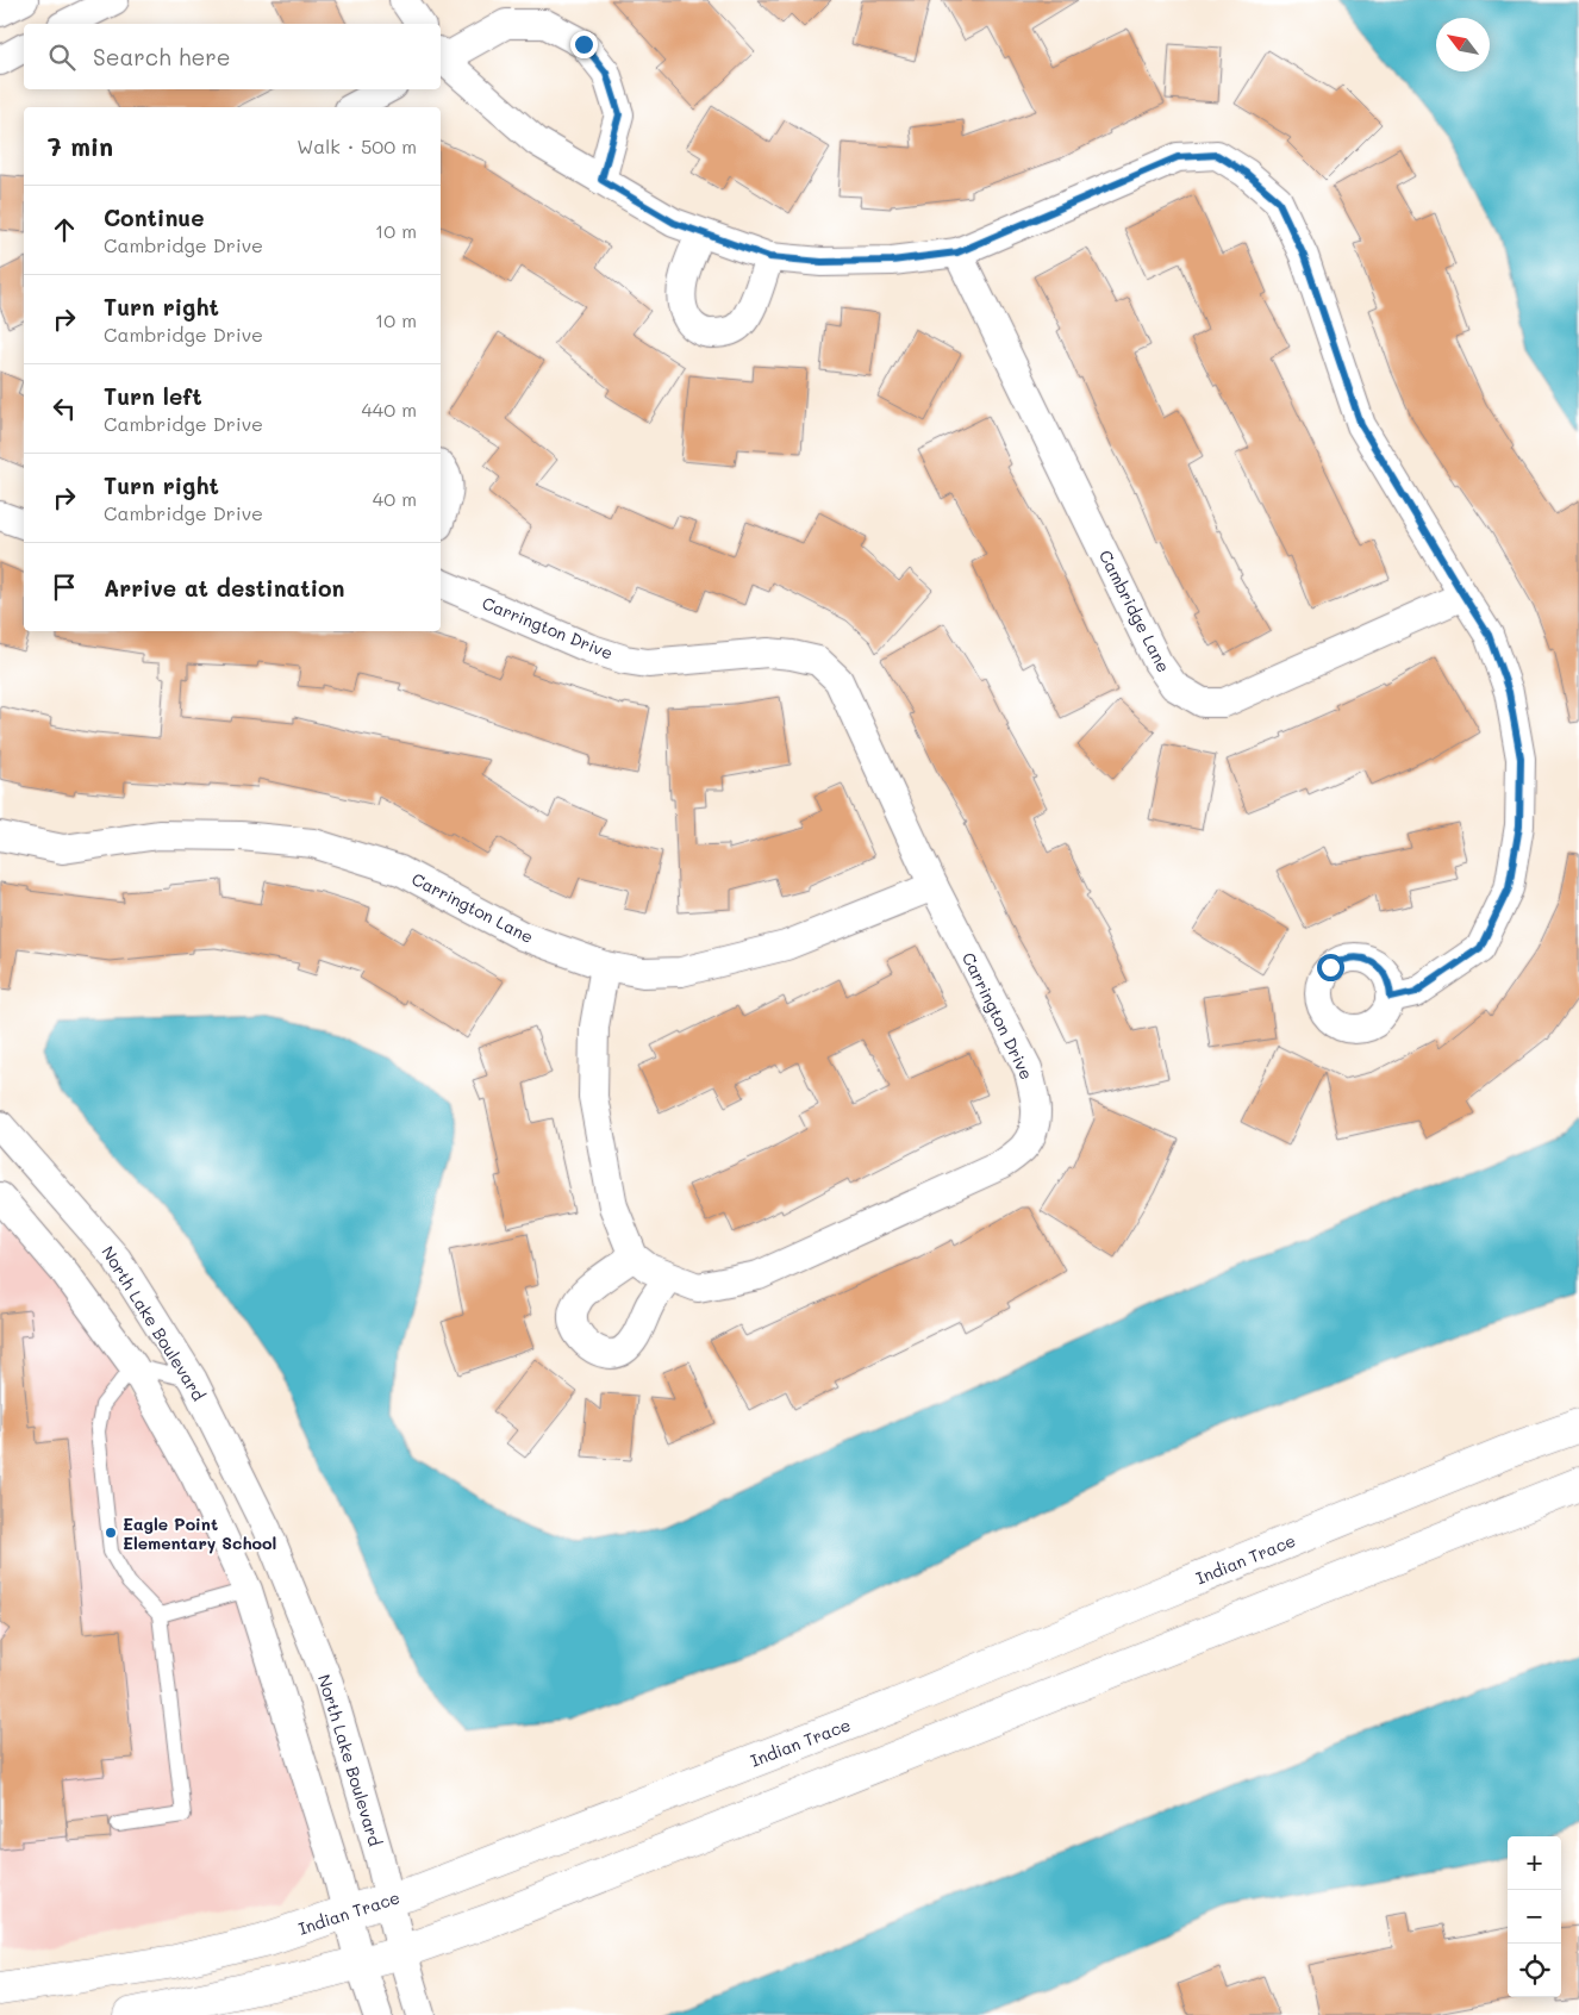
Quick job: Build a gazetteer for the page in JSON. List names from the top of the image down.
{
  "streets": {
    "main road": ["Indian Trace"],
    "street": [
      "Cambridge Lane",
      "Carrington Drive",
      "Carrington Lane",
      "North Lake Boulevard"
    ]
  },
  "crossings": [
    ["Carrington Drive", "Carrington Lane"],
    ["North Lake Boulevard", "Indian Trace"]
  ],
  "places": ["Eagle Point Elementary School"],
  "north": "top left",
  "page": {
    "search": "Search here",
    "heading": ["7 min", "Walk · 500 m"],
    "list": [
      ["Continue", "Cambridge Drive", "10 m"],
      ["Turn right", "Cambridge Drive", "10 m"],
      ["Turn left", "Cambridge Drive", "440 m"],
      ["Turn right", "Cambridge Drive", "40 m"],
      "Arrive at destination"
    ],
    "map_buttons": ["+", "−"]
  }
}
